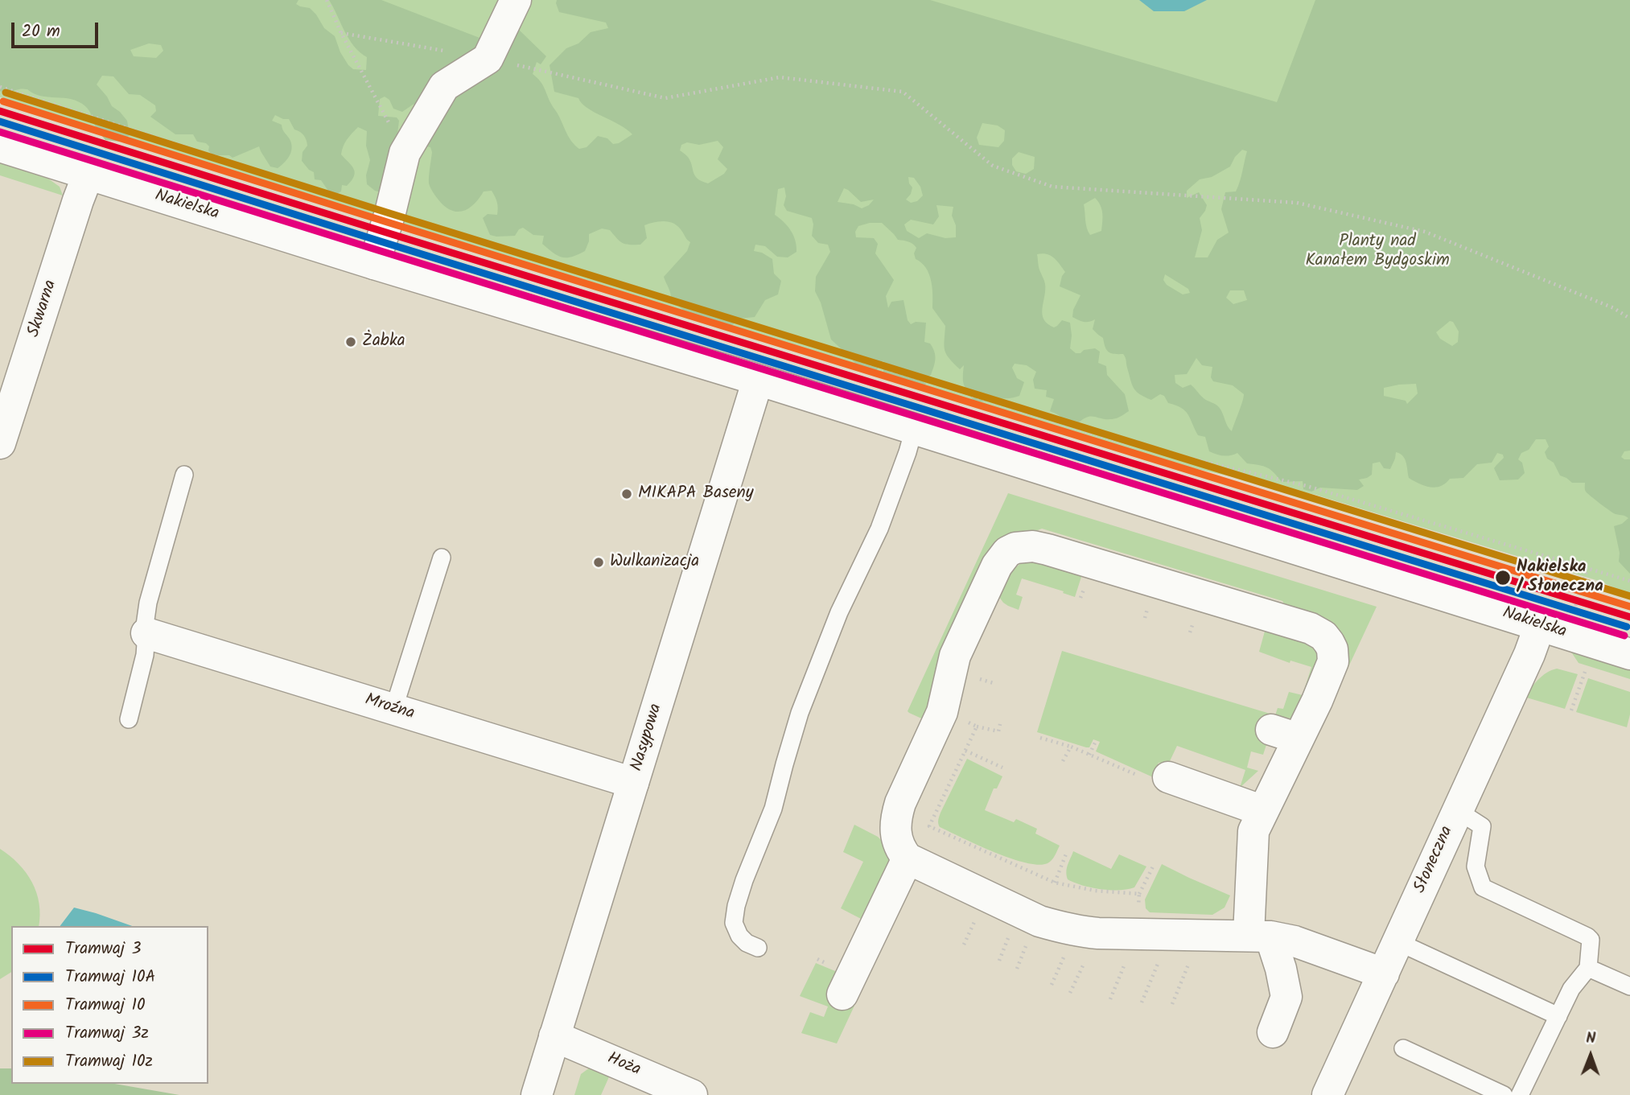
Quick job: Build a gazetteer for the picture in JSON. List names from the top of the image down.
{
  "streets": {
    "street": [
      "Nakielska",
      "Skwarna",
      "Mroźna",
      "Nasypowa",
      "Słoneczna",
      "Hoża"
    ]
  },
  "crossings": [
    ["Nakielska", "Skwarna"],
    ["Nakielska", "Nasypowa"],
    ["Nakielska", "Słoneczna"],
    ["Mroźna", "Nasypowa"],
    ["Nasypowa", "Hoża"]
  ],
  "parks": ["Planty nad Kanałem Bydgoskim"],
  "places": [
    "Żabka",
    "MIKAPA Baseny",
    "Wulkanizacja",
    "Nakielska / Słoneczna"
  ],
  "lines": [
    "tram line 10z",
    "tram line 10",
    "tram line 3",
    "tram line 10A",
    "tram line 3z"
  ],
  "legend": [
    "Tramwaj 3",
    "Tramwaj 10A",
    "Tramwaj 10",
    "Tramwaj 3z",
    "Tramwaj 10z"
  ],
  "scale_bar": "20 m",
  "north": "top"
}
